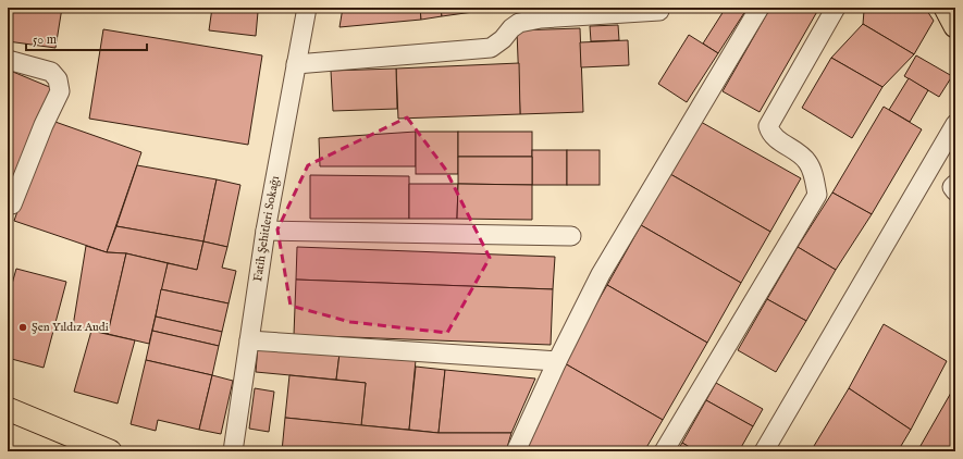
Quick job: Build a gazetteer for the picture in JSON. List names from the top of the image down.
{
  "streets": {
    "street": ["Fatih Şehitleri Sokağı"]
  },
  "places": ["Şen Yıldız Audi"],
  "scale_bar": "50 m"
}
